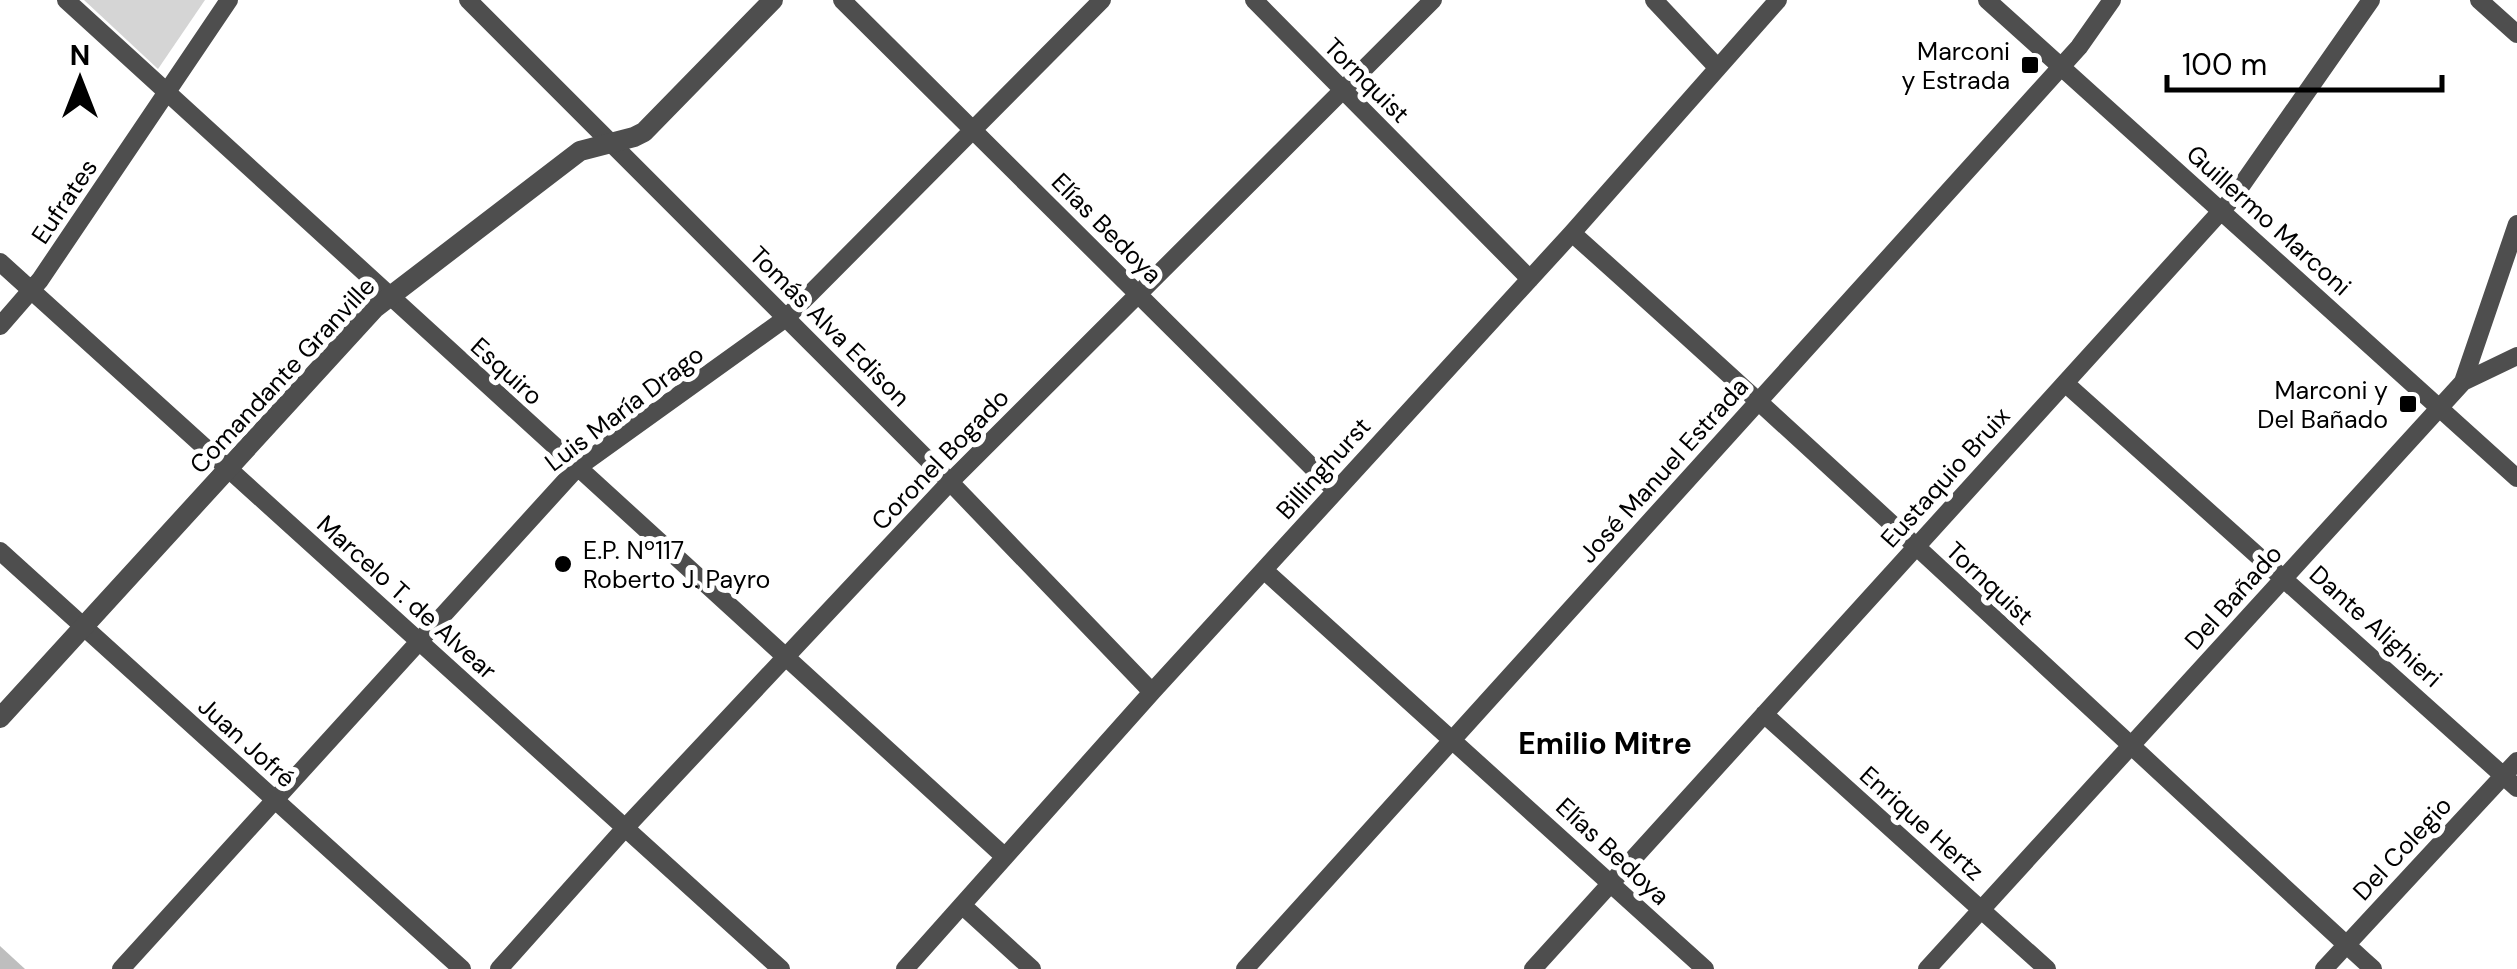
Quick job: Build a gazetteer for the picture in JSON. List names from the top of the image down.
{
  "streets": {
    "street": [
      "Tornquist",
      "Eufrates",
      "Guillermo Marconi",
      "Elías Bedoya",
      "Tomás Alva Edison",
      "Esquiro",
      "Comandante Granville",
      "Luis María Drago",
      "Coronel Bogado",
      "Billinghurst",
      "José Manuel Estrada",
      "Eustaquio Bruix",
      "Marcelo T. de Alvear",
      "Del Bañado",
      "Dante Alighieri",
      "Juan Jofré",
      "Enrique Hertz",
      "Del Colegio"
    ]
  },
  "crossings": [
    ["Tornquist", "Coronel Bogado"],
    ["Tornquist", "Billinghurst"],
    ["Tornquist", "José Manuel Estrada"],
    ["Tornquist", "Eustaquio Bruix"],
    ["Tornquist", "Del Bañado"],
    ["Tornquist", "Del Colegio"],
    ["Eufrates", "Esquiro"],
    ["Eufrates", "Marcelo T. de Alvear"],
    ["Guillermo Marconi", "José Manuel Estrada"],
    ["Guillermo Marconi", "Eustaquio Bruix"],
    ["Guillermo Marconi", "Del Bañado"],
    ["Elías Bedoya", "Luis María Drago"],
    ["Elías Bedoya", "Coronel Bogado"],
    ["Elías Bedoya", "Billinghurst"],
    ["Elías Bedoya", "José Manuel Estrada"],
    ["Elías Bedoya", "Eustaquio Bruix"],
    ["Tomás Alva Edison", "Comandante Granville"],
    ["Tomás Alva Edison", "Luis María Drago"],
    ["Tomás Alva Edison", "Coronel Bogado"],
    ["Tomás Alva Edison", "Billinghurst"],
    ["Esquiro", "Comandante Granville"],
    ["Esquiro", "Luis María Drago"],
    ["Esquiro", "Coronel Bogado"],
    ["Esquiro", "Billinghurst"],
    ["Comandante Granville", "Marcelo T. de Alvear"],
    ["Comandante Granville", "Juan Jofré"],
    ["Luis María Drago", "Marcelo T. de Alvear"],
    ["Luis María Drago", "Juan Jofré"],
    ["Coronel Bogado", "Marcelo T. de Alvear"],
    ["Eustaquio Bruix", "Dante Alighieri"],
    ["Eustaquio Bruix", "Enrique Hertz"],
    ["Del Bañado", "Dante Alighieri"],
    ["Del Bañado", "Enrique Hertz"],
    ["Dante Alighieri", "Del Colegio"]
  ],
  "districts": ["Emilio Mitre"],
  "places": {
    "transit": ["Marconi y Estrada", "Marconi y Del Bañado"],
    "other": ["E.P. Nº117 Roberto J. Payro"]
  },
  "scale_bar": "100 m",
  "north": "top"
}
